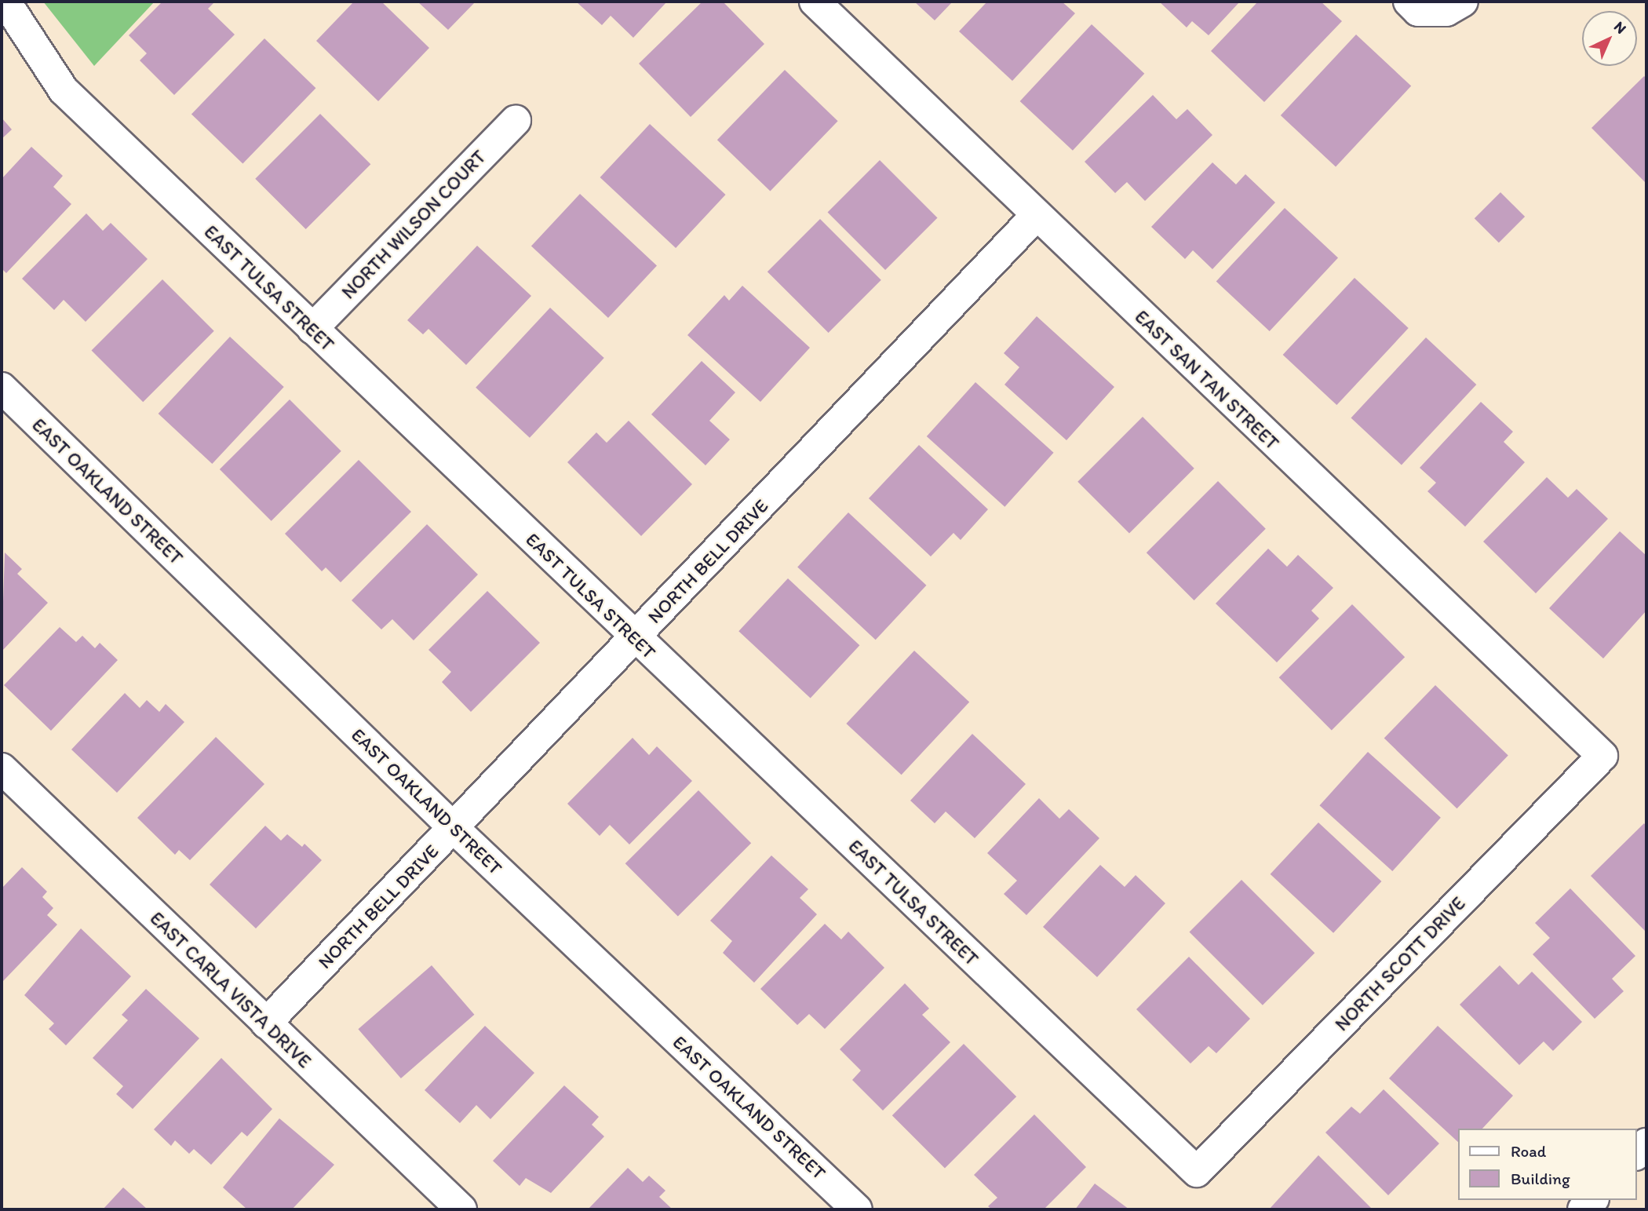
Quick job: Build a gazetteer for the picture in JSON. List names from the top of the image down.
{
  "streets": {
    "street": [
      "NORTH WILSON COURT",
      "EAST TULSA STREET",
      "EAST SAN TAN STREET",
      "EAST OAKLAND STREET",
      "NORTH BELL DRIVE",
      "NORTH SCOTT DRIVE",
      "EAST CARLA VISTA DRIVE"
    ]
  },
  "crossings": [
    ["NORTH WILSON COURT", "EAST TULSA STREET"],
    ["EAST TULSA STREET", "NORTH BELL DRIVE"],
    ["EAST TULSA STREET", "NORTH SCOTT DRIVE"],
    ["EAST SAN TAN STREET", "NORTH BELL DRIVE"],
    ["EAST SAN TAN STREET", "NORTH SCOTT DRIVE"],
    ["EAST OAKLAND STREET", "NORTH BELL DRIVE"],
    ["NORTH BELL DRIVE", "EAST CARLA VISTA DRIVE"]
  ],
  "legend": ["Road", "Building"],
  "north": "top right"
}
